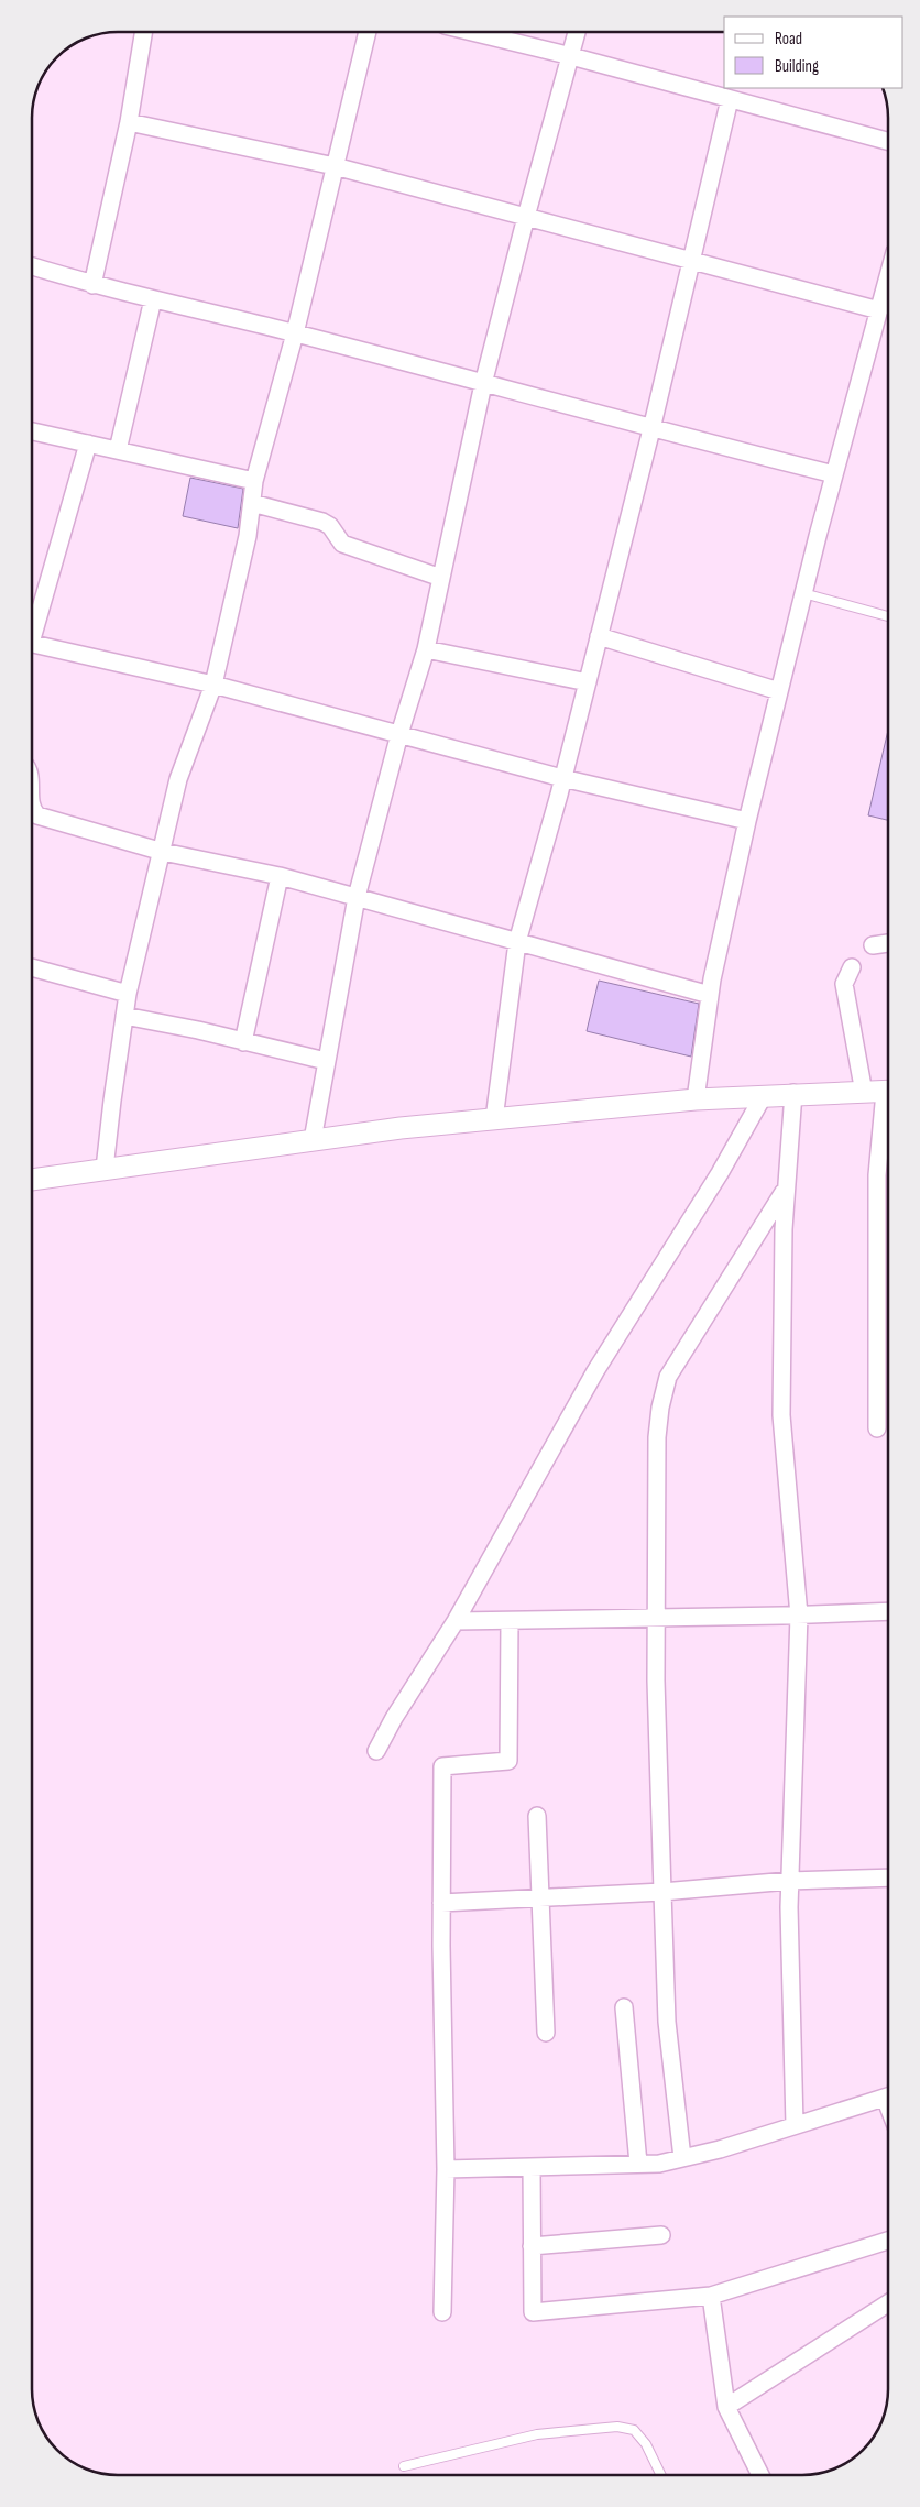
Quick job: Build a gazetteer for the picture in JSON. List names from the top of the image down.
{
  "legend": ["Road", "Building"]
}
